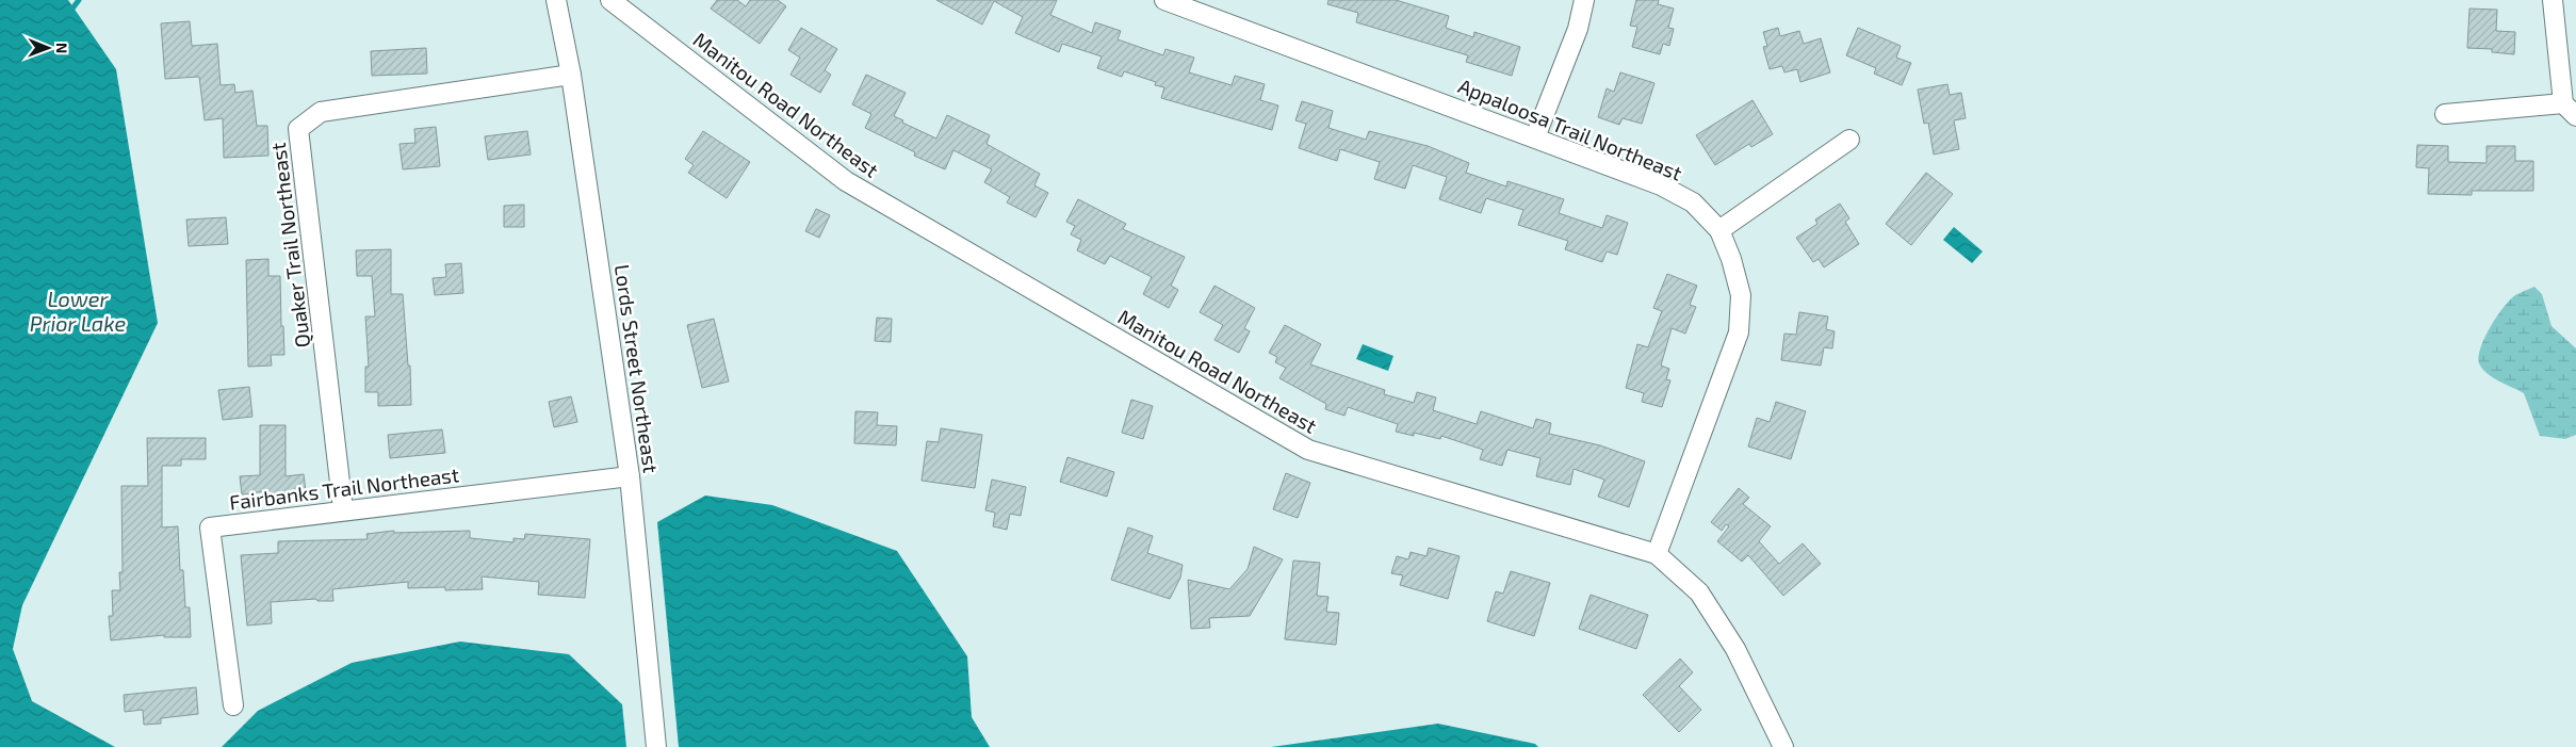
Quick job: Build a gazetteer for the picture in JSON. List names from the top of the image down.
{
  "streets": {
    "street": [
      "Manitou Road Northeast",
      "Appaloosa Trail Northeast",
      "Quaker Trail Northeast",
      "Lords Street Northeast",
      "Fairbanks Trail Northeast"
    ]
  },
  "crossings": [
    ["Manitou Road Northeast", "Appaloosa Trail Northeast"],
    ["Quaker Trail Northeast", "Lords Street Northeast"],
    ["Quaker Trail Northeast", "Fairbanks Trail Northeast"],
    ["Lords Street Northeast", "Fairbanks Trail Northeast"]
  ],
  "water": ["Lower Prior Lake"],
  "north": "right"
}
